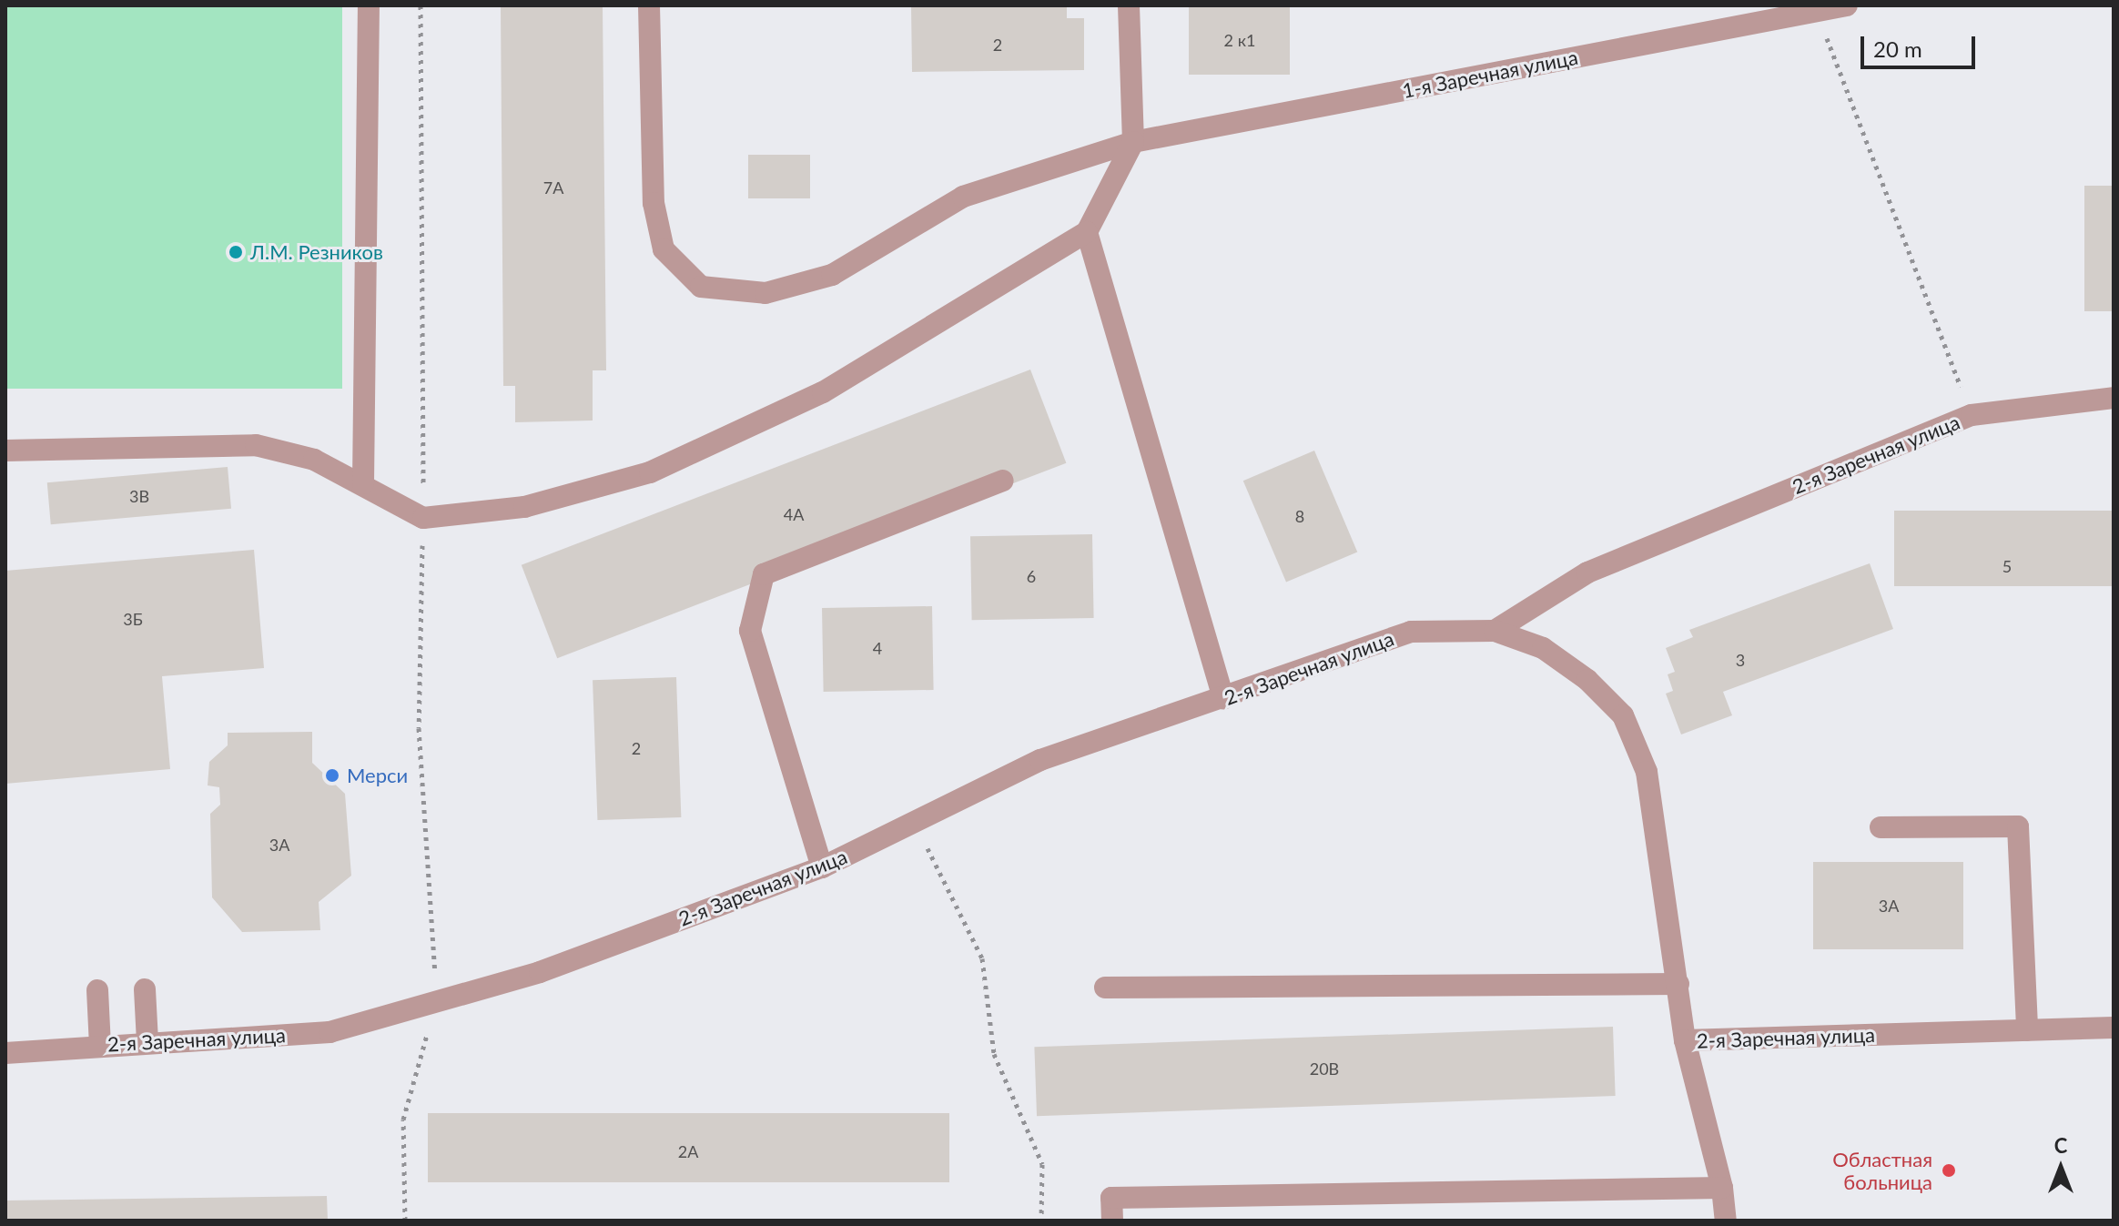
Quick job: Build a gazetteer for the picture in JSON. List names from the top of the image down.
{
  "streets": {
    "street": ["1-я Заречная улица", "2-я Заречная улица"]
  },
  "places": ["Л.М. Резников", "Мерси", "Областная больница"],
  "house_numbers": [
    "2 к1",
    "2",
    "7А",
    "3В",
    "4А",
    "8",
    "5",
    "6",
    "3Б",
    "4",
    "3",
    "2",
    "3А",
    "3А",
    "20В",
    "2А"
  ],
  "scale_bar": "20 m",
  "north": "top"
}
